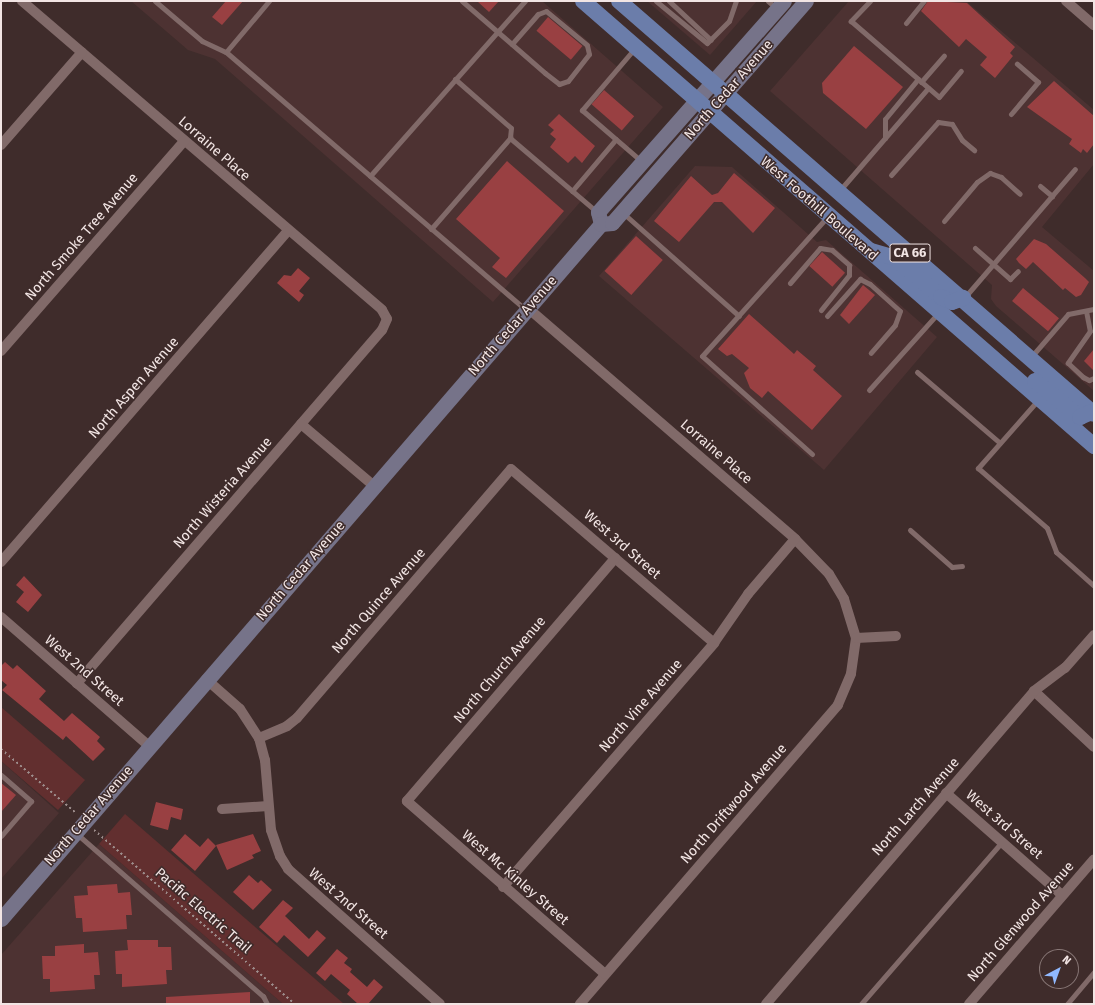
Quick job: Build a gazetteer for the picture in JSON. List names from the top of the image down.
{
  "streets": {
    "main road": ["North Cedar Avenue", "West Foothill Boulevard", "CA 66"],
    "street": [
      "Lorraine Place",
      "North Smoke Tree Avenue",
      "North Aspen Avenue",
      "North Wisteria Avenue",
      "West 3rd Street",
      "North Quince Avenue",
      "North Church Avenue",
      "West 2nd Street",
      "North Vine Avenue",
      "North Driftwood Avenue",
      "North Larch Avenue",
      "West Mc Kinley Street",
      "North Glenwood Avenue"
    ],
    "path": ["Pacific Electric Trail"]
  },
  "crossings": [
    ["North Cedar Avenue", "Lorraine Place"],
    ["North Cedar Avenue", "West Foothill Boulevard"],
    ["North Cedar Avenue", "West 2nd Street"],
    ["Lorraine Place", "North Smoke Tree Avenue"],
    ["Lorraine Place", "North Aspen Avenue"],
    ["Lorraine Place", "North Wisteria Avenue"],
    ["Lorraine Place", "North Vine Avenue"],
    ["Lorraine Place", "North Driftwood Avenue"],
    ["North Wisteria Avenue", "West 2nd Street"],
    ["West 3rd Street", "North Quince Avenue"],
    ["West 3rd Street", "North Church Avenue"],
    ["West 3rd Street", "North Vine Avenue"],
    ["West 3rd Street", "North Larch Avenue"],
    ["West 3rd Street", "North Glenwood Avenue"],
    ["North Quince Avenue", "West 2nd Street"],
    ["North Church Avenue", "West Mc Kinley Street"],
    ["North Vine Avenue", "West Mc Kinley Street"],
    ["North Driftwood Avenue", "West Mc Kinley Street"]
  ],
  "north": "top right"
}
